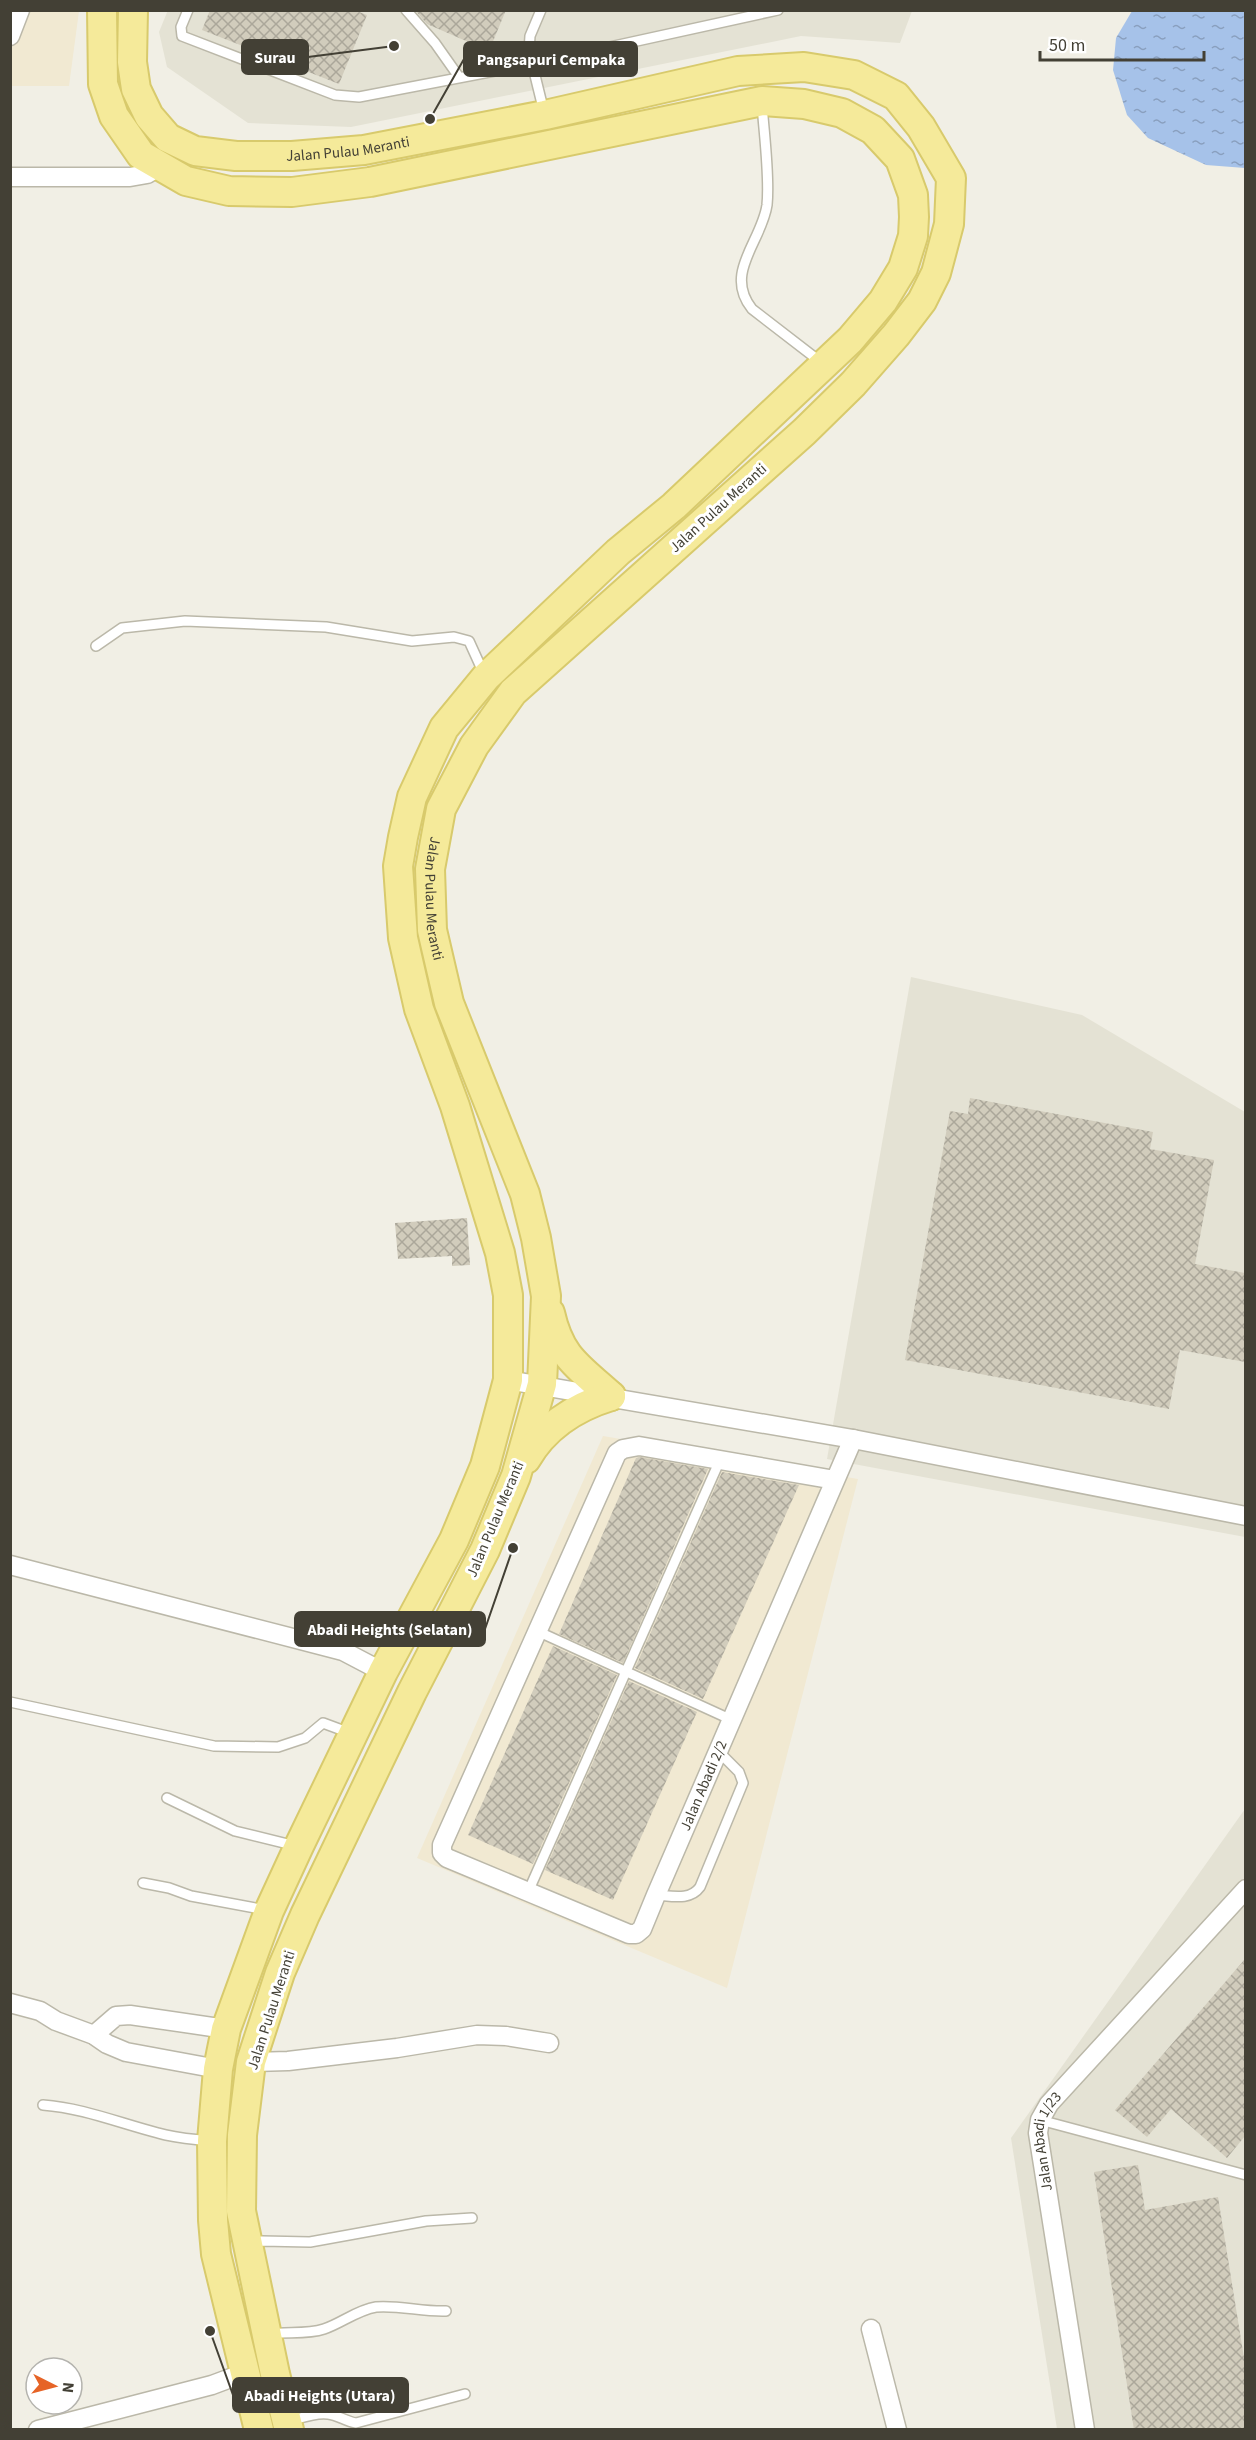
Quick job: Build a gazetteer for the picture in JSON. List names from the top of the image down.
{
  "streets": {
    "main road": ["Jalan Pulau Meranti"],
    "street": ["Jalan Abadi 2/2", "Jalan Abadi 1/23"]
  },
  "places": [
    "Surau",
    "Pangsapuri Cempaka",
    "Abadi Heights (Selatan)",
    "Abadi Heights (Utara)"
  ],
  "scale_bar": "50 m",
  "north": "right"
}
